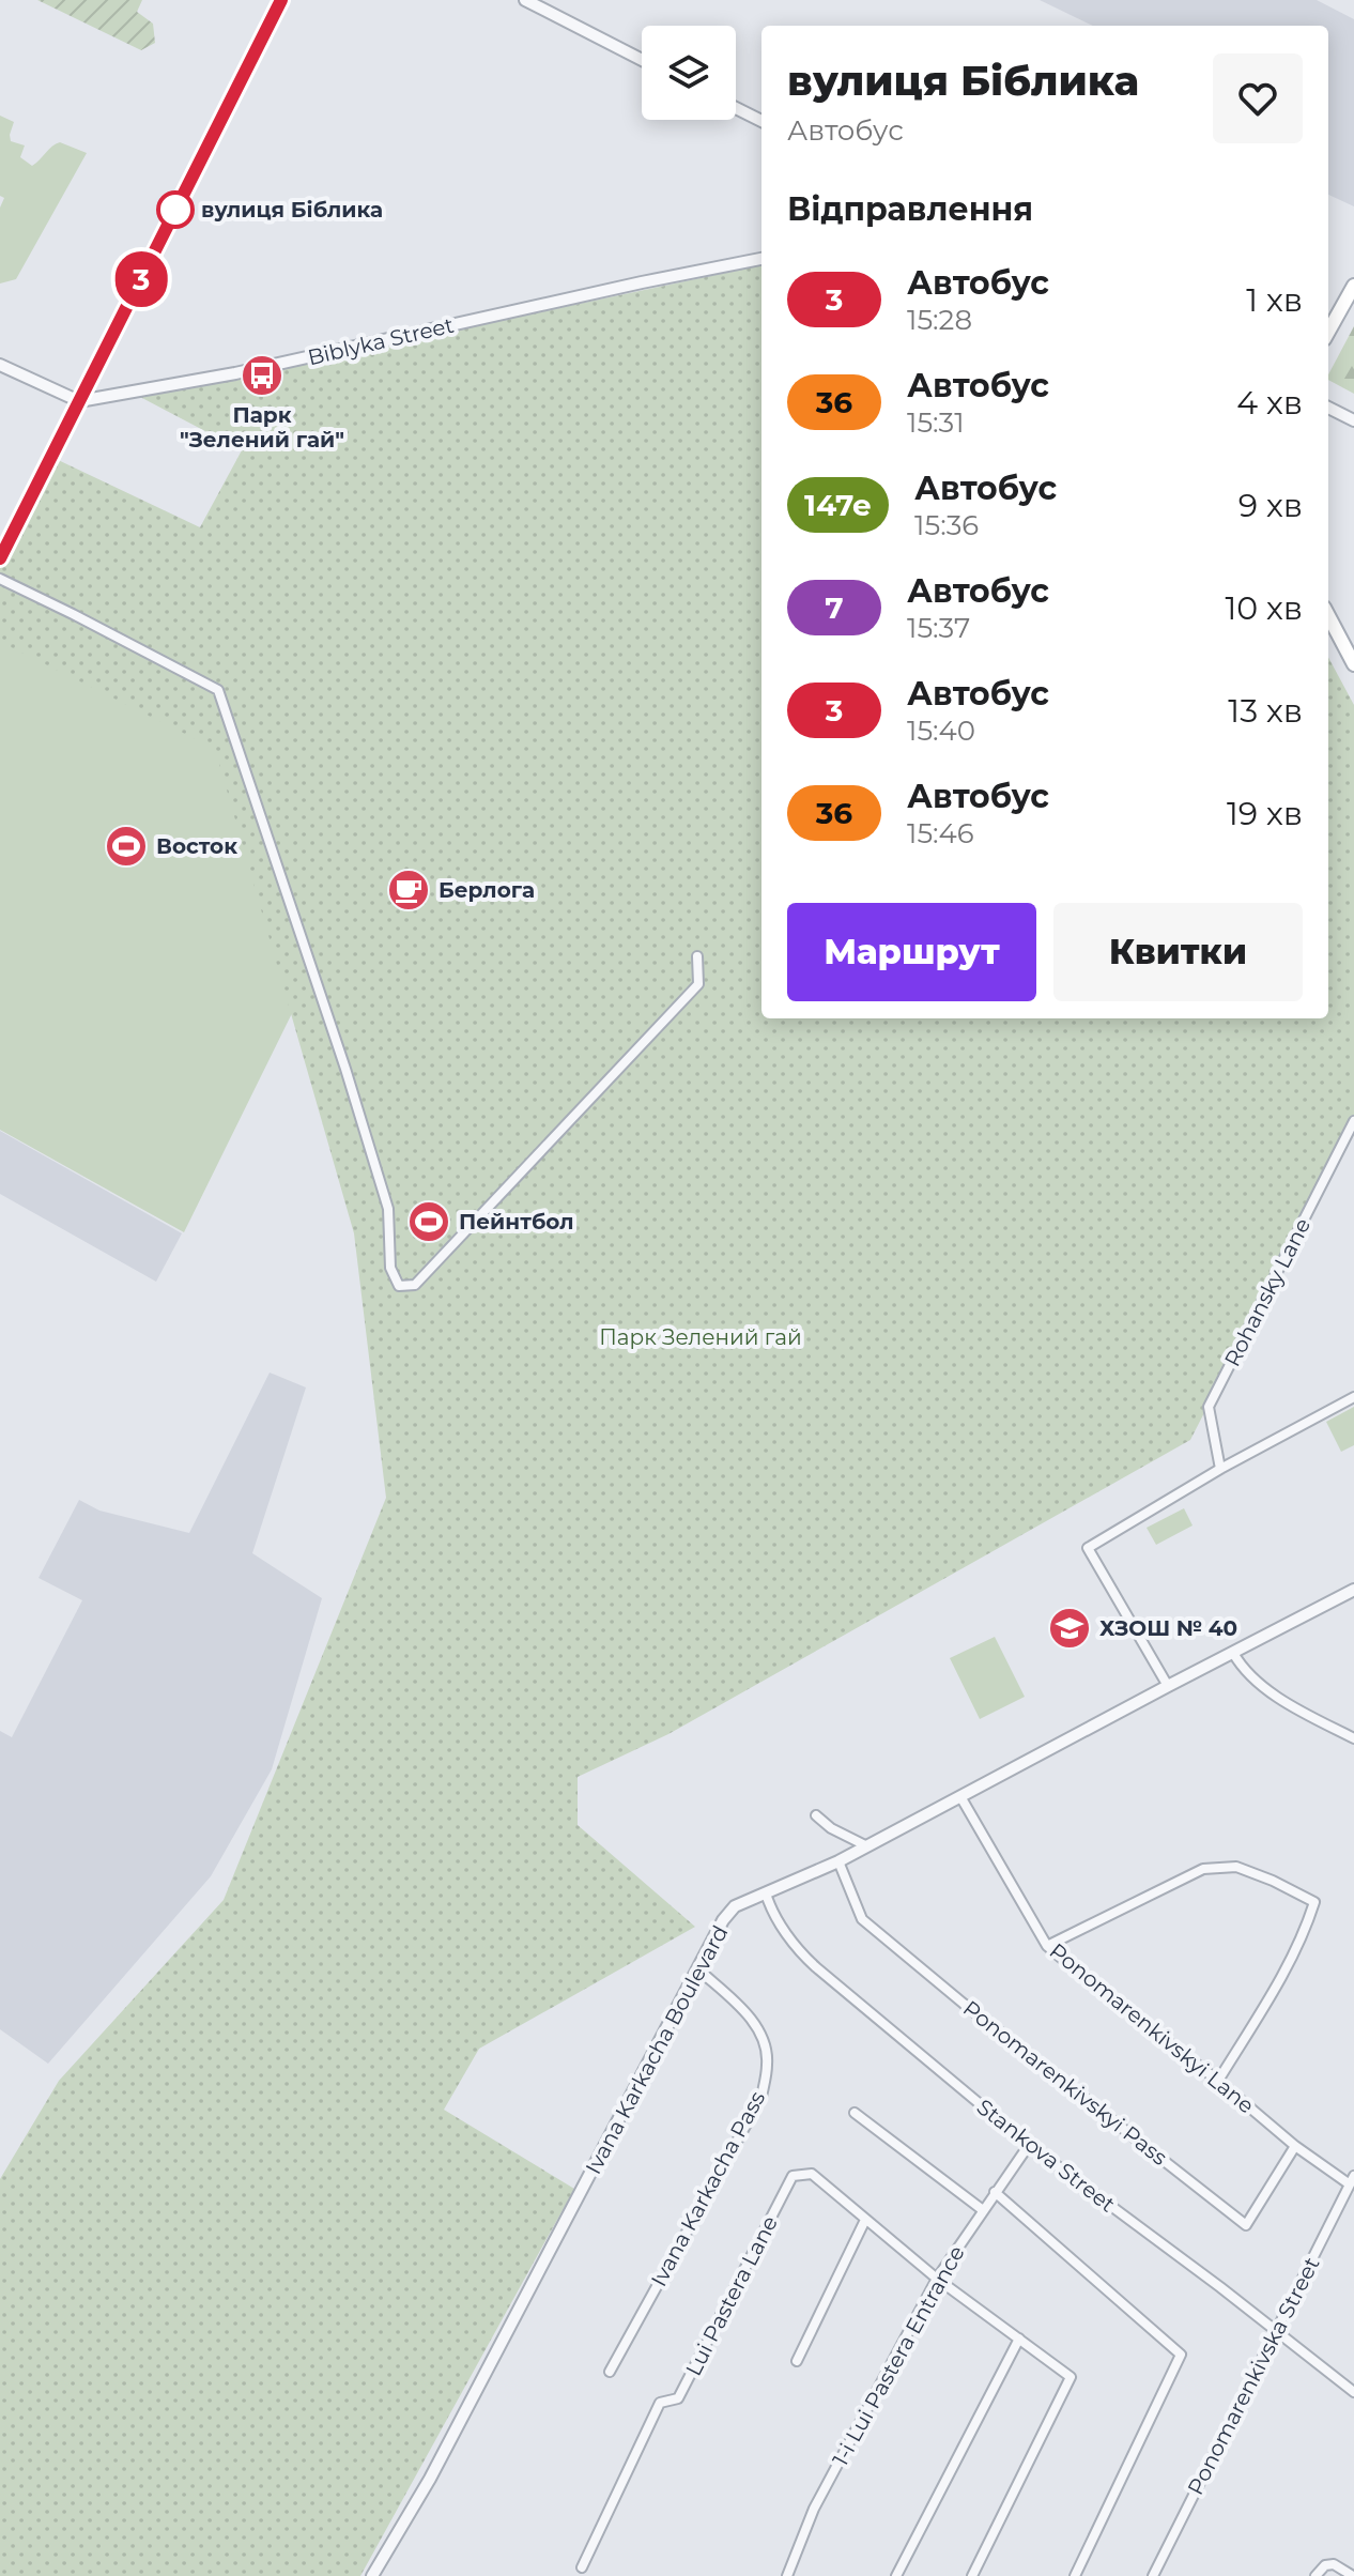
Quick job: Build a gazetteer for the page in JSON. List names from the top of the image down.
{
  "streets": {
    "street": [
      "Biblyka Street",
      "Rohansky Lane",
      "Ponomarenkivskyi Lane",
      "Ivana Karkacha Boulevard",
      "Ponomarenkivskyi Pass",
      "Stankova Street",
      "Ivana Karkacha Pass",
      "Lui Pastera Lane",
      "1-i Lui Pastera Entrance",
      "Ponomarenkivska Street"
    ]
  },
  "crossings": [
    ["Ponomarenkivskyi Lane", "Ivana Karkacha Boulevard"],
    ["Ponomarenkivskyi Lane", "Ponomarenkivskyi Pass"],
    ["Ponomarenkivskyi Lane", "Ponomarenkivska Street"],
    ["Ivana Karkacha Boulevard", "Ponomarenkivskyi Pass"],
    ["Ivana Karkacha Boulevard", "Stankova Street"],
    ["Ivana Karkacha Boulevard", "Ivana Karkacha Pass"],
    ["Stankova Street", "1-i Lui Pastera Entrance"],
    ["Stankova Street", "Ponomarenkivska Street"],
    ["Lui Pastera Lane", "1-i Lui Pastera Entrance"]
  ],
  "parks": ["Парк Зелений гай"],
  "places": {
    "other": ["вулиця Біблика"],
    "bus stop": ["Парк \"Зелений гай\""],
    "sports": ["Восток", "Пейнтбол"],
    "cafe": ["Берлога"],
    "school or university": ["ХЗОШ № 40"]
  },
  "lines": ["bus line 3"],
  "page": {
    "on_map": "3",
    "heading": [
      ["вулиця Біблика", "Автобус"],
      "Відправлення"
    ],
    "list": [
      {
        "mark": "3",
        "name": "Автобус",
        "note": "15:28",
        "value": "1 хв"
      },
      {
        "mark": "36",
        "name": "Автобус",
        "note": "15:31",
        "value": "4 хв"
      },
      {
        "mark": "147е",
        "name": "Автобус",
        "note": "15:36",
        "value": "9 хв"
      },
      {
        "mark": "7",
        "name": "Автобус",
        "note": "15:37",
        "value": "10 хв"
      },
      {
        "mark": "3",
        "name": "Автобус",
        "note": "15:40",
        "value": "13 хв"
      },
      {
        "mark": "36",
        "name": "Автобус",
        "note": "15:46",
        "value": "19 хв"
      }
    ],
    "buttons": ["Маршрут", "Квитки"]
  }
}
